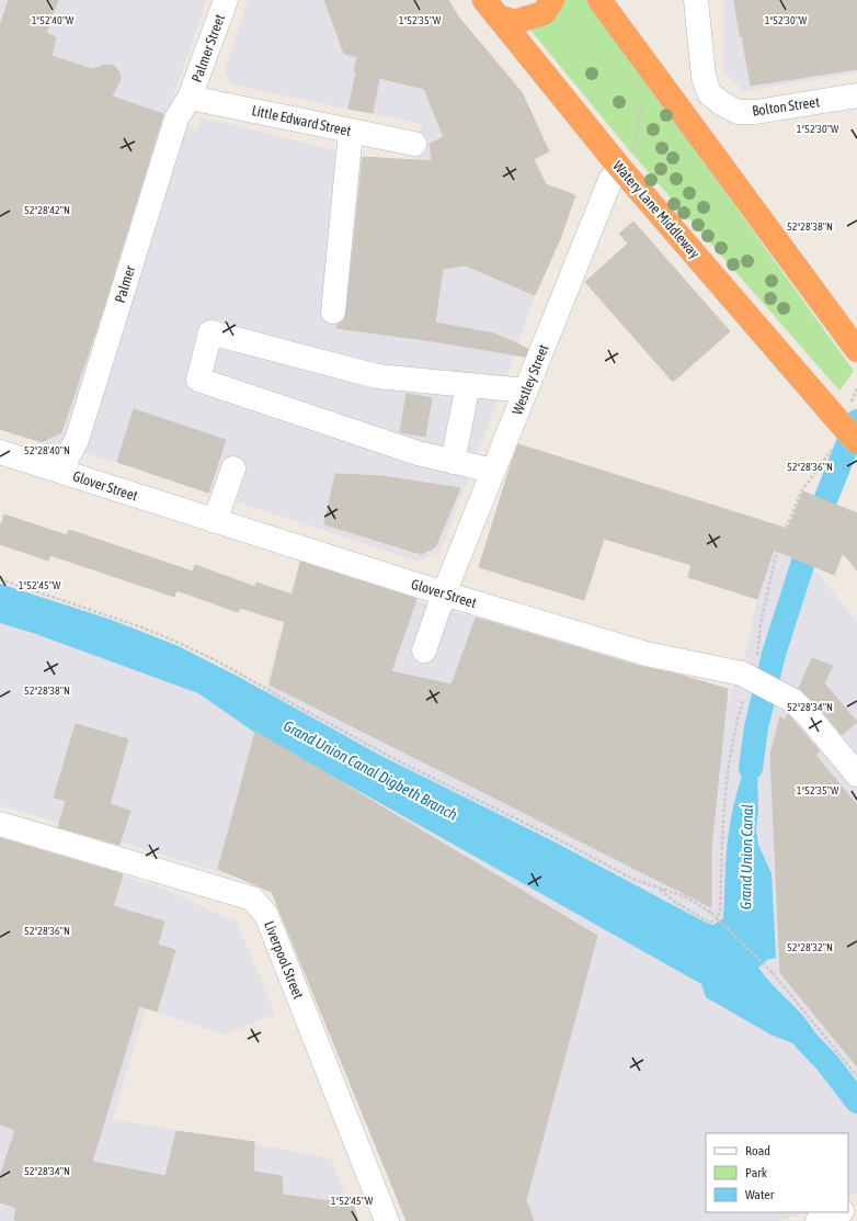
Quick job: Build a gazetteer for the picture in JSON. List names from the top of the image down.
{
  "streets": {
    "highway": ["Watery Lane Middleway"],
    "street": [
      "Palmer Street",
      "Bolton Street",
      "Little Edward Street",
      "Palmer",
      "Westley Street",
      "Glover Street",
      "Liverpool Street"
    ]
  },
  "crossings": [
    ["Palmer Street", "Little Edward Street"],
    ["Palmer Street", "Palmer"],
    ["Little Edward Street", "Palmer"],
    ["Watery Lane Middleway", "Westley Street"],
    ["Palmer", "Glover Street"],
    ["Westley Street", "Glover Street"]
  ],
  "water": ["Grand Union Canal Digbeth Branch", "Grand Union Canal"],
  "legend": ["Road", "Park", "Water"],
  "coordinates": [
    "1°52'40\"W",
    "1°52'35\"W",
    "1°52'30\"W",
    "52°28'42\"N",
    "52°28'38\"N",
    "52°28'40\"N",
    "52°28'36\"N",
    "1°52'45\"W",
    "52°28'34\"N",
    "52°28'32\"N"
  ]
}
